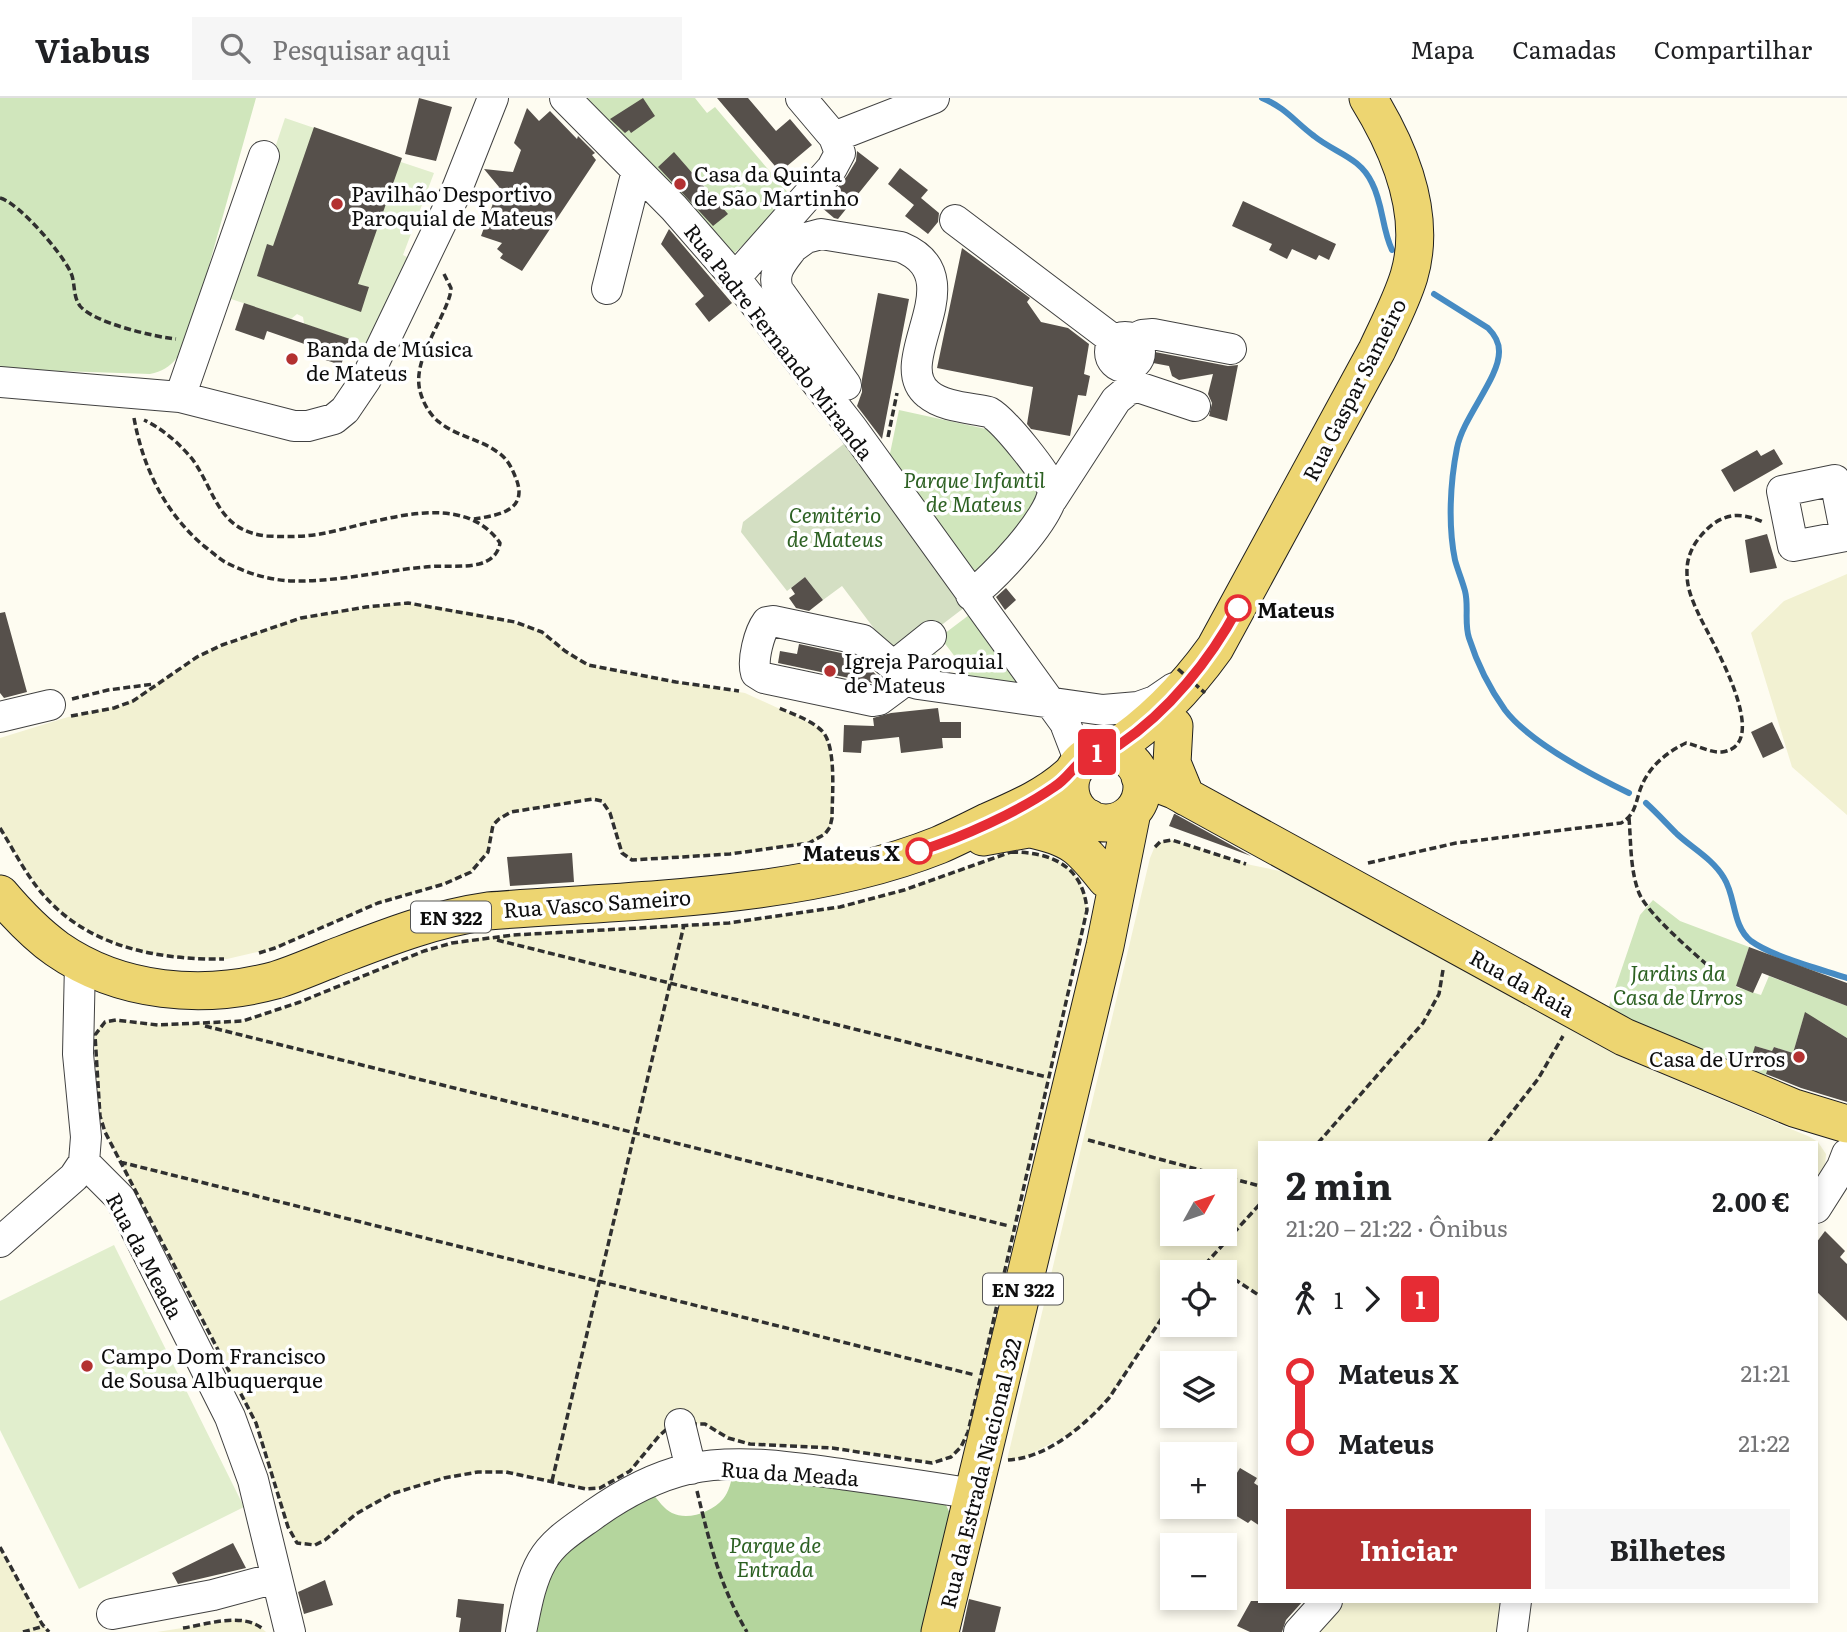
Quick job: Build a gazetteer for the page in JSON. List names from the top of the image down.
{
  "streets": {
    "main road": [
      "Rua Gaspar Sameiro",
      "Rua Vasco Sameiro",
      "EN 322",
      "Rua da Raia",
      "Rua da Estrada Nacional 322"
    ],
    "street": ["Rua Padre Fernando Miranda", "Rua da Meada"]
  },
  "crossings": [
    ["Rua Padre Fernando Miranda", "EN 322"],
    ["Rua Vasco Sameiro", "EN 322"],
    ["EN 322", "Rua da Raia"],
    ["EN 322", "Rua da Estrada Nacional 322"],
    ["Rua da Meada", "Rua da Estrada Nacional 322"]
  ],
  "parks": [
    "Parque Infantil de Mateus",
    "Cemitério de Mateus",
    "Jardins da Casa de Urros",
    "Parque de Entrada"
  ],
  "places": [
    "Casa da Quinta de São Martinho",
    "Pavilhão Desportivo Paroquial de Mateus",
    "Banda de Música de Mateus",
    "Mateus",
    "Igreja Paroquial de Mateus",
    "Mateus X",
    "Casa de Urros",
    "Campo Dom Francisco de Sousa Albuquerque"
  ],
  "lines": ["bus line 1"],
  "north": "top right",
  "page": {
    "header": "Viabus",
    "search": "Pesquisar aqui",
    "nav": ["Mapa", "Camadas", "Compartilhar"],
    "on_map": "1",
    "heading": ["2 min", "21:20 – 21:22 · Ônibus", "2.00 €"],
    "map_buttons": ["+", "−"],
    "legs": ["1", "1"],
    "list": [
      {
        "name": "Mateus X",
        "value": "21:21"
      },
      {
        "name": "Mateus",
        "value": "21:22"
      }
    ],
    "buttons": ["Iniciar", "Bilhetes"]
  }
}
